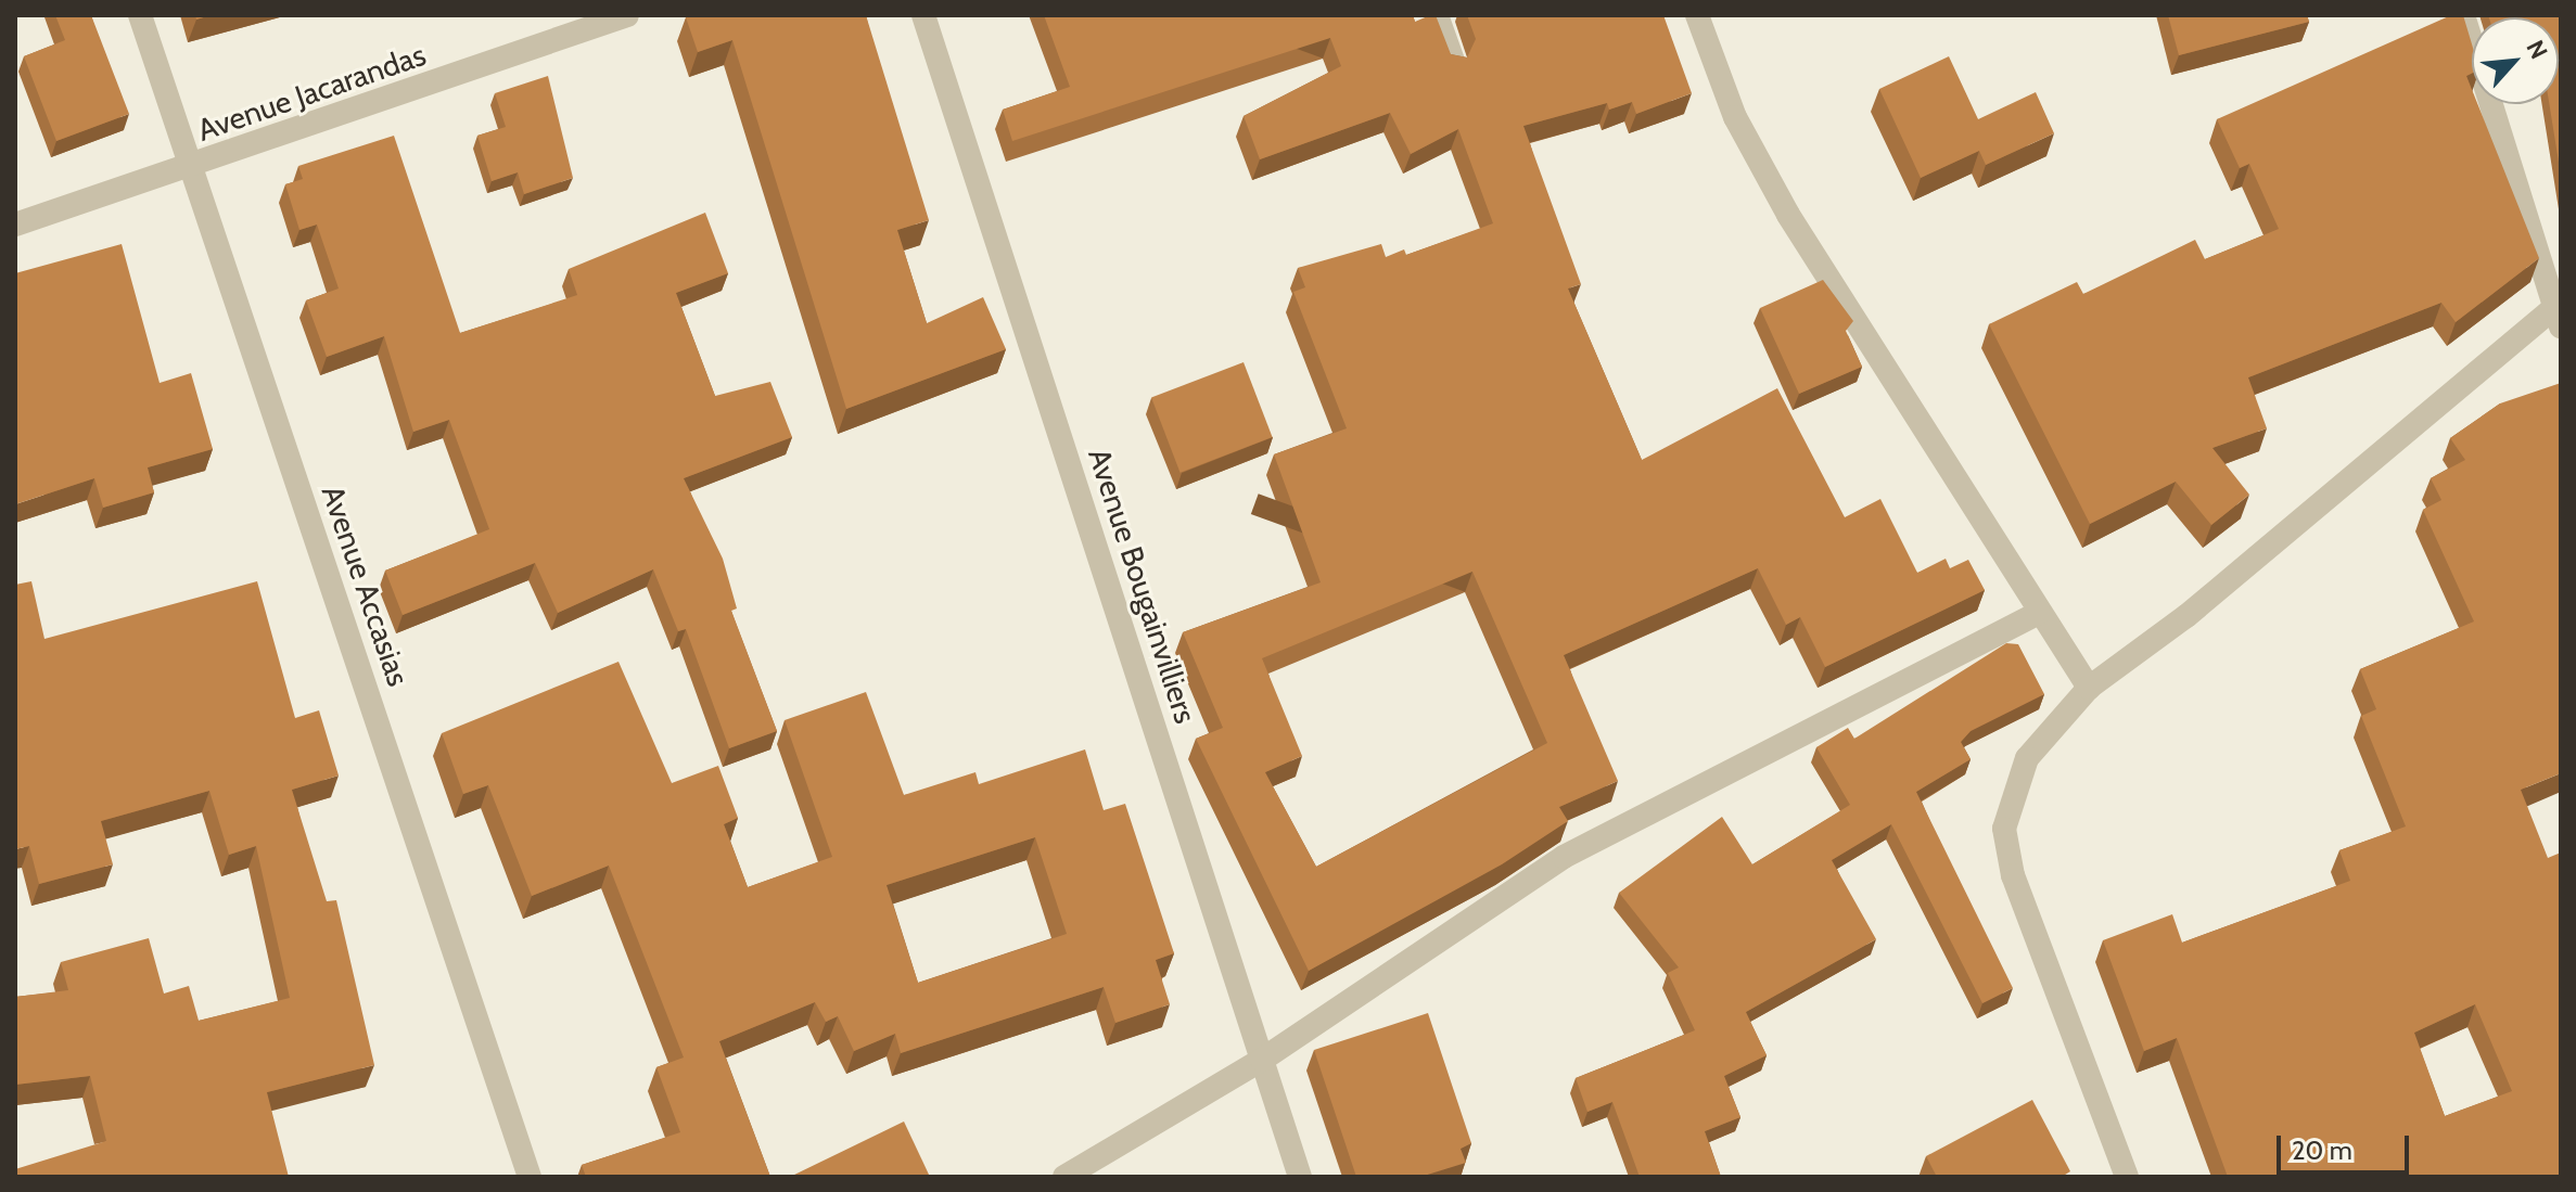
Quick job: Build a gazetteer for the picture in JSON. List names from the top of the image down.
{
  "streets": {
    "street": ["Avenue Jacarandas", "Avenue Accasias", "Avenue Bougainvilliers"]
  },
  "crossings": [
    ["Avenue Jacarandas", "Avenue Accasias"]
  ],
  "scale_bar": "20 m",
  "north": "top right"
}
